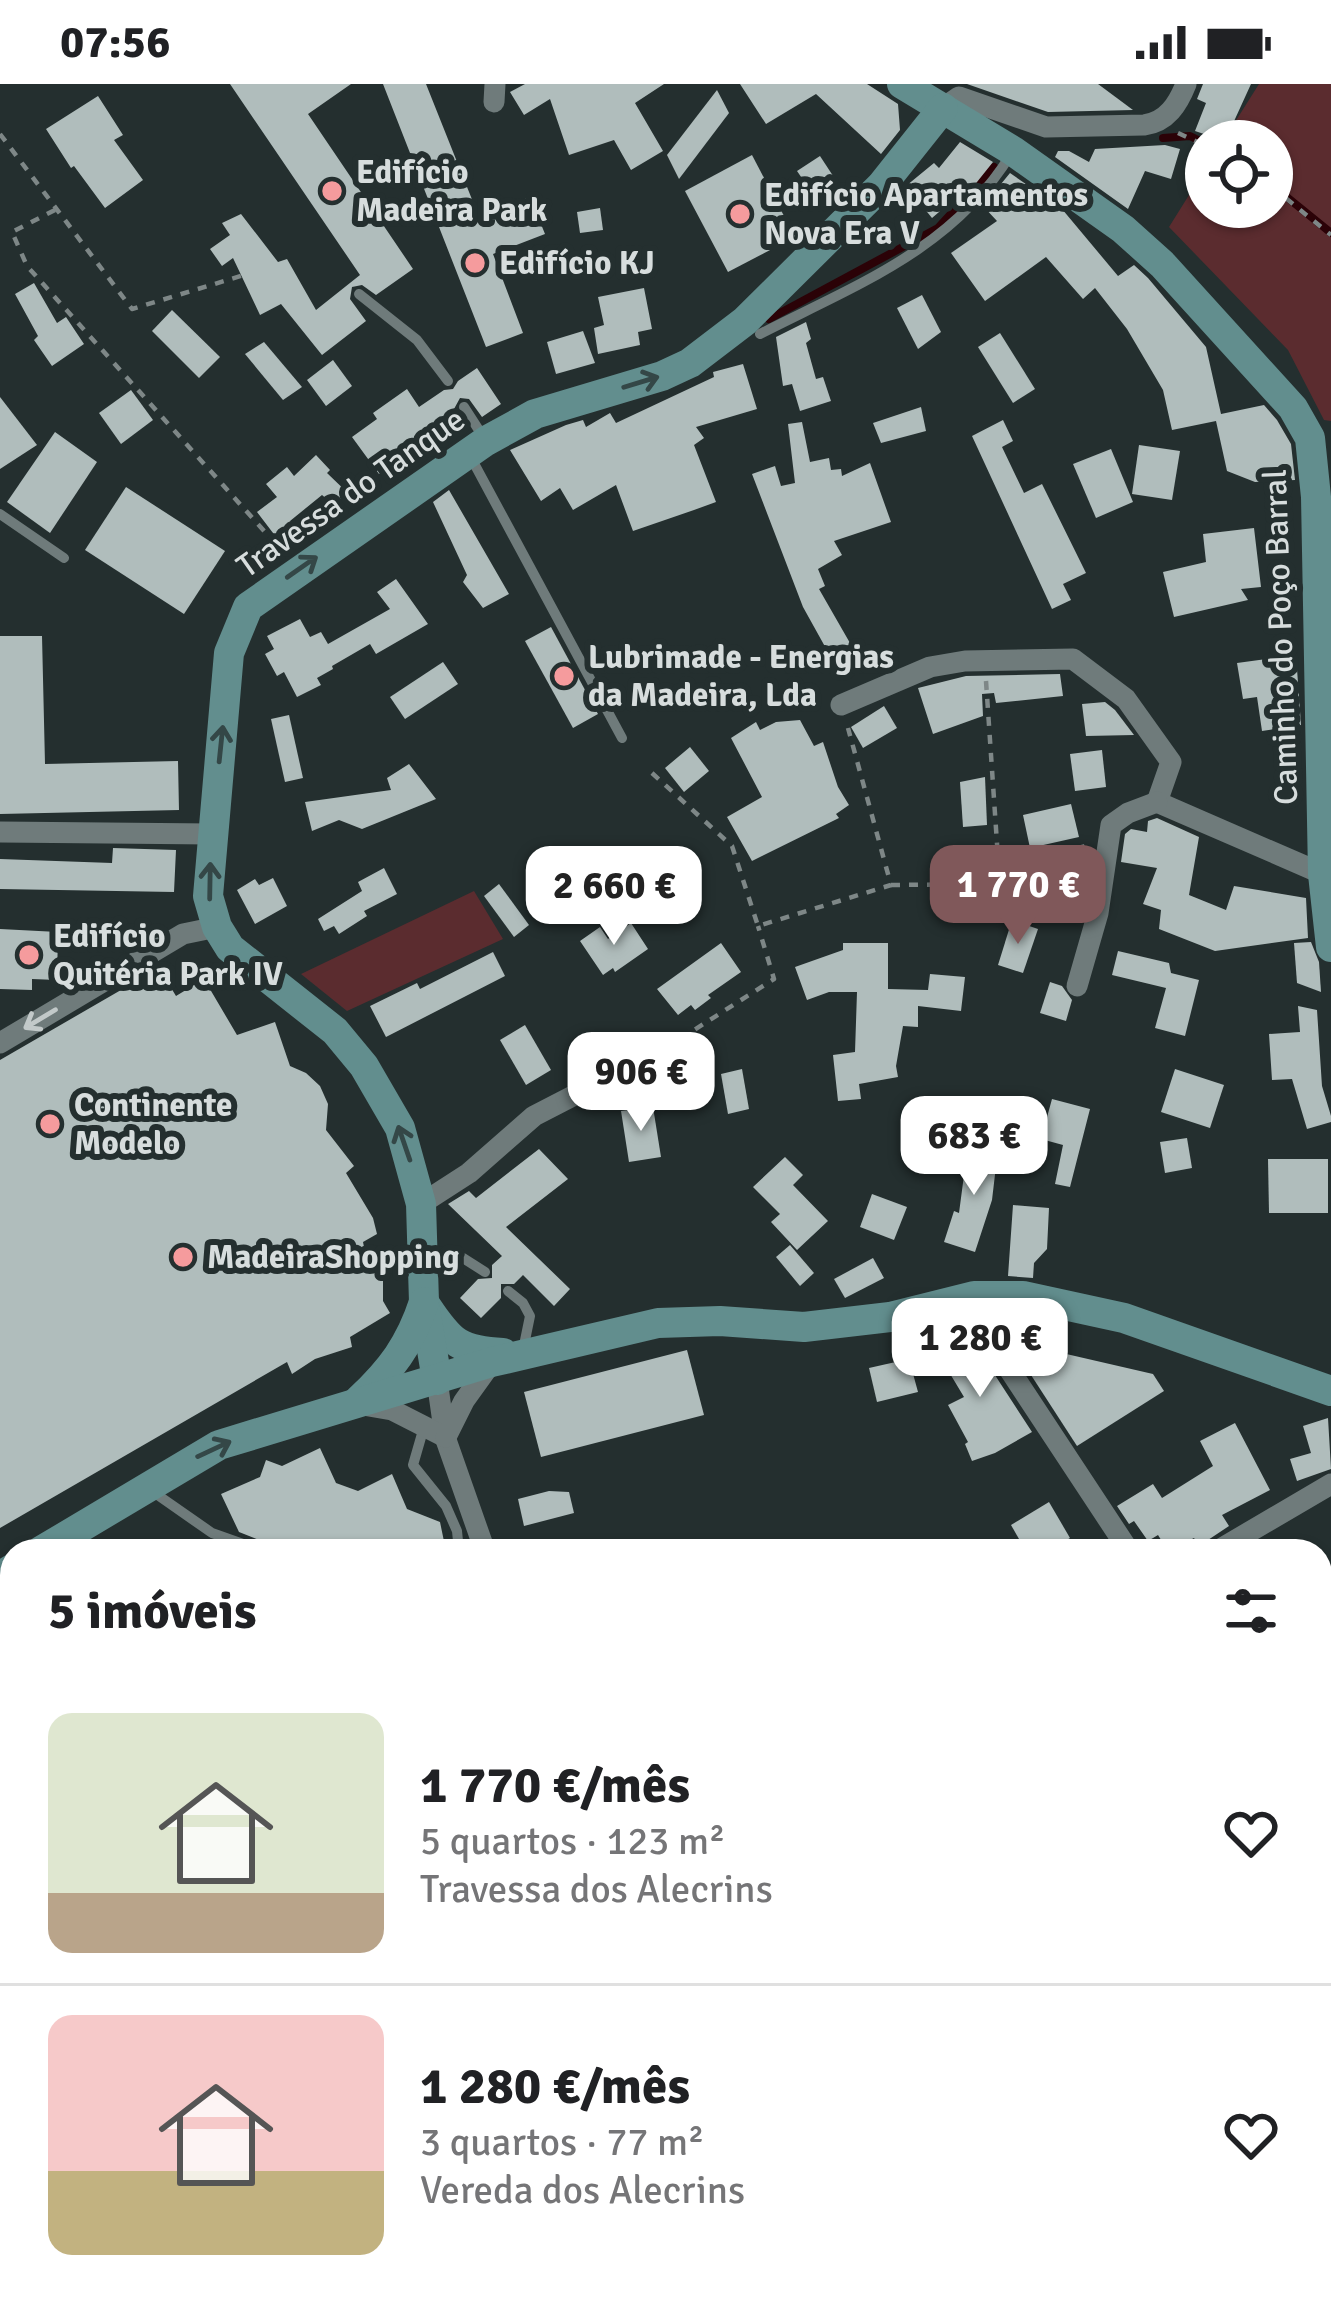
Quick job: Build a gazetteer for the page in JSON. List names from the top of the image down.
{
  "streets": {
    "street": ["Travessa do Tanque", "Caminho do Poço Barral"]
  },
  "crossings": [
    ["Travessa do Tanque", "Caminho do Poço Barral"]
  ],
  "one_way": ["Travessa do Tanque"],
  "places": [
    "Edifício Madeira Park",
    "Edifício Apartamentos Nova Era V",
    "Edifício KJ",
    "Lubrimade - Energias da Madeira, Lda",
    "Edifício Quitéria Park IV",
    "Continente Modelo",
    "MadeiraShopping"
  ],
  "page": {
    "status": "07:56",
    "price": [
      "1 770 €",
      "2 660 €",
      "906 €",
      "683 €",
      "1 280 €"
    ],
    "heading": "5 imóveis",
    "list": [
      {
        "name": "1 770 €/mês",
        "note": "5 quartos · 123 m² · Travessa dos Alecrins"
      },
      {
        "name": "1 280 €/mês",
        "note": "3 quartos · 77 m² · Vereda dos Alecrins"
      }
    ]
  }
}
